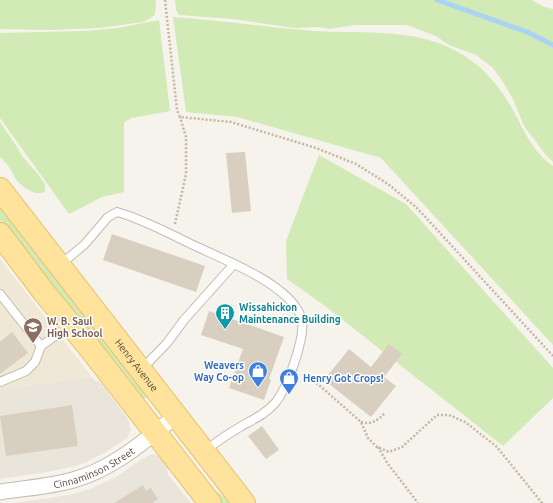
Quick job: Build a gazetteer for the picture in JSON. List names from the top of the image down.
{
  "streets": {
    "main road": ["Henry Avenue"],
    "street": ["Cinnaminson Street"]
  },
  "crossings": [
    ["Henry Avenue", "Cinnaminson Street"]
  ],
  "places": {
    "building": ["Wissahickon Maintenance Building"],
    "school or university": ["W. B. Saul High School"],
    "shop": ["Weavers Way Co-op", "Henry Got Crops!"]
  }
}
